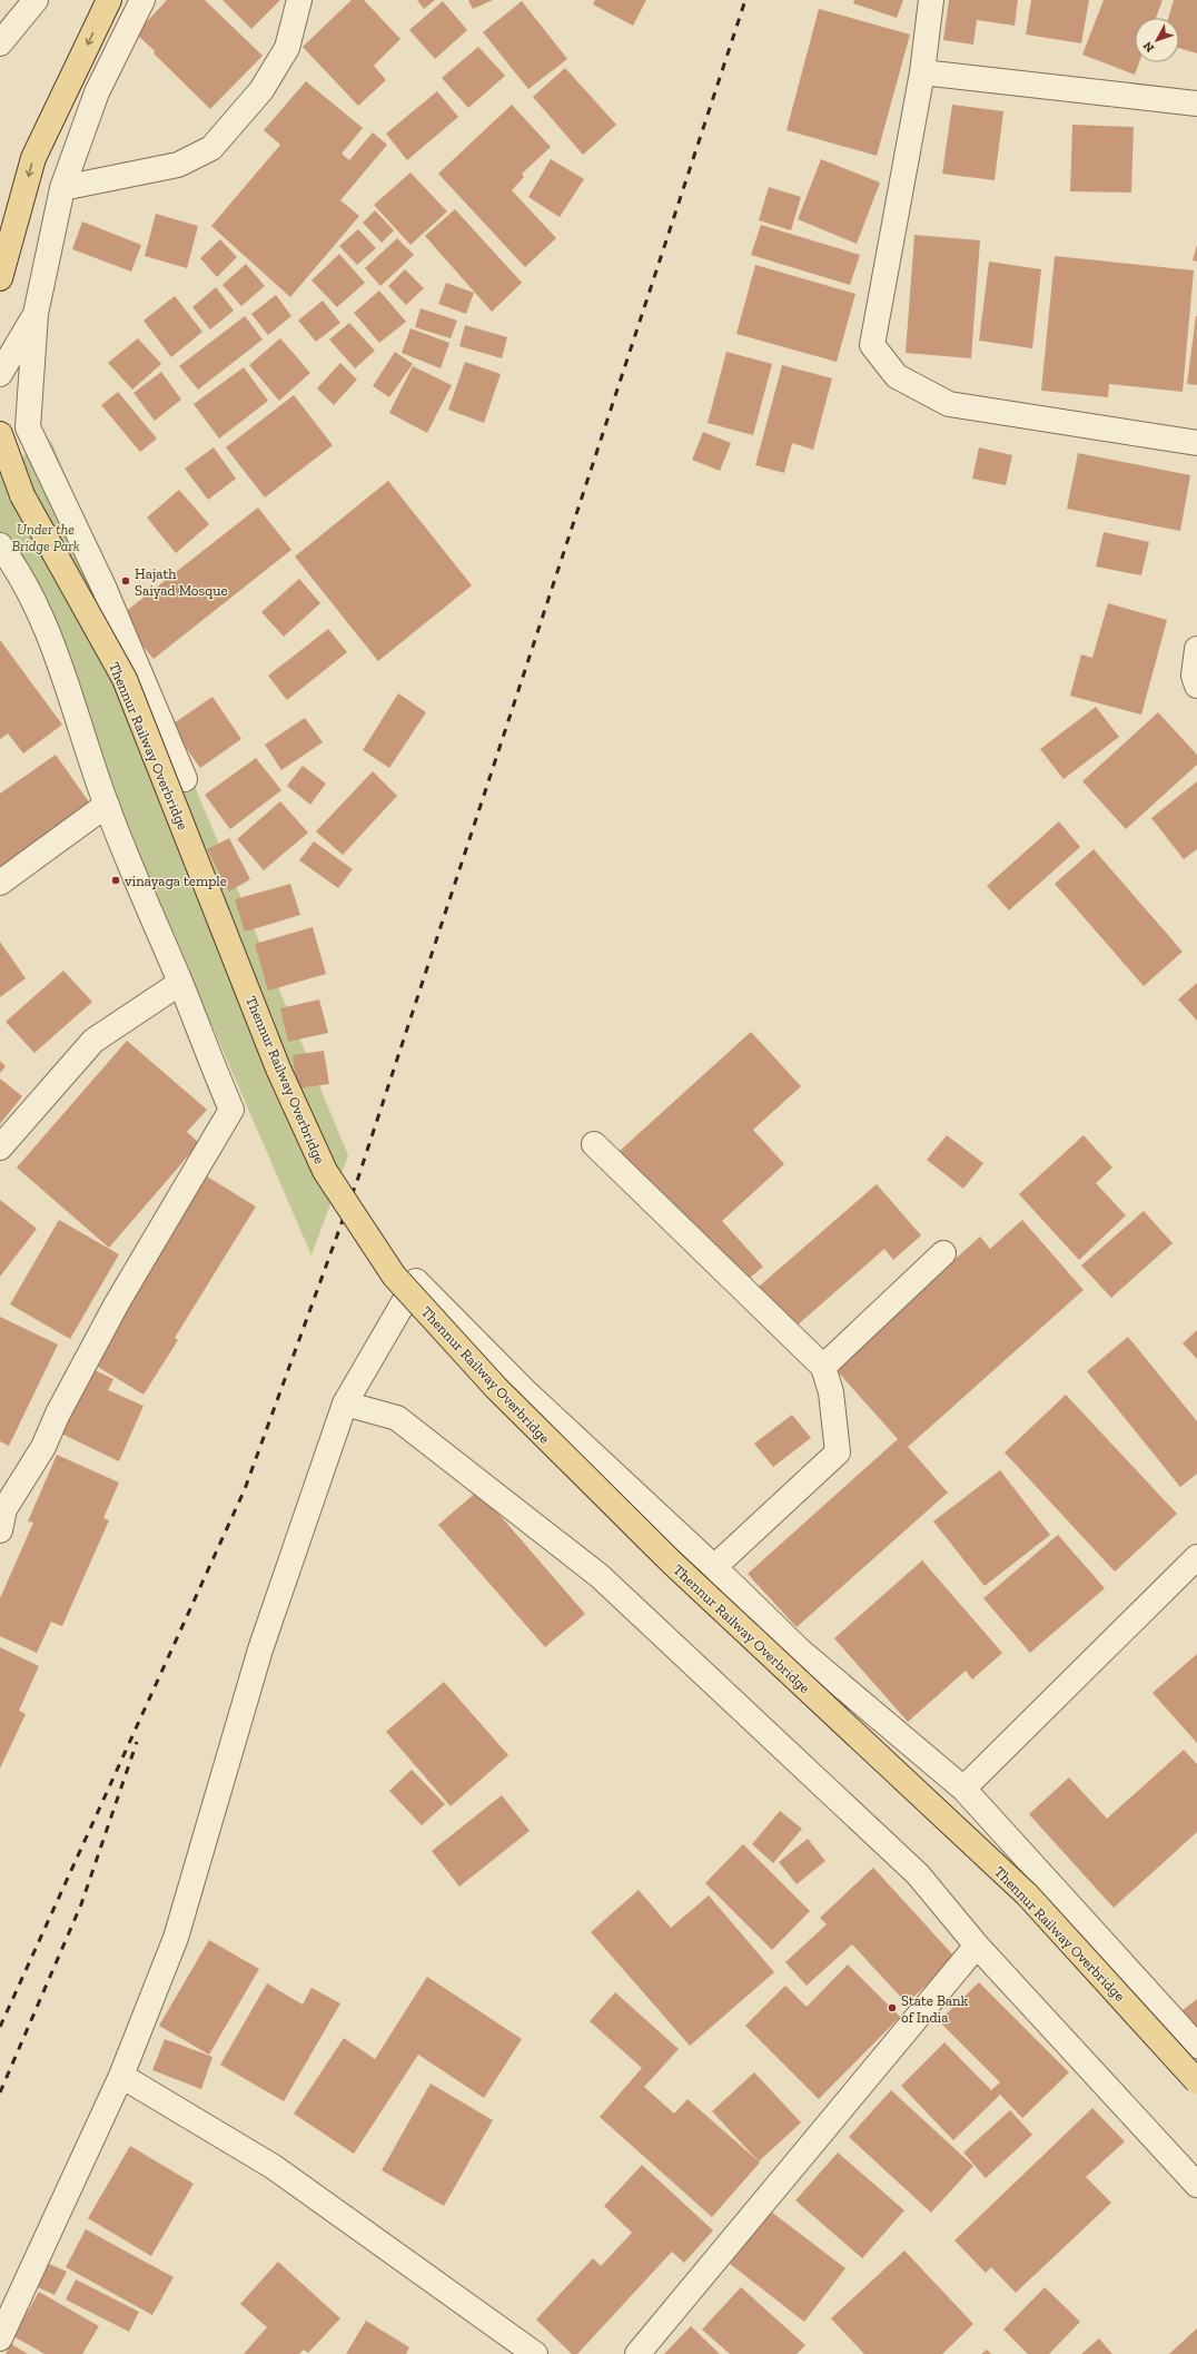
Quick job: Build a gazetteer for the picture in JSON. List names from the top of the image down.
{
  "streets": {
    "main road": ["Thennur Railway Overbridge"]
  },
  "parks": ["Under the Bridge Park"],
  "places": ["Hajath Saiyad Mosque", "vinayaga temple", "State Bank of India"],
  "north": "bottom left"
}
